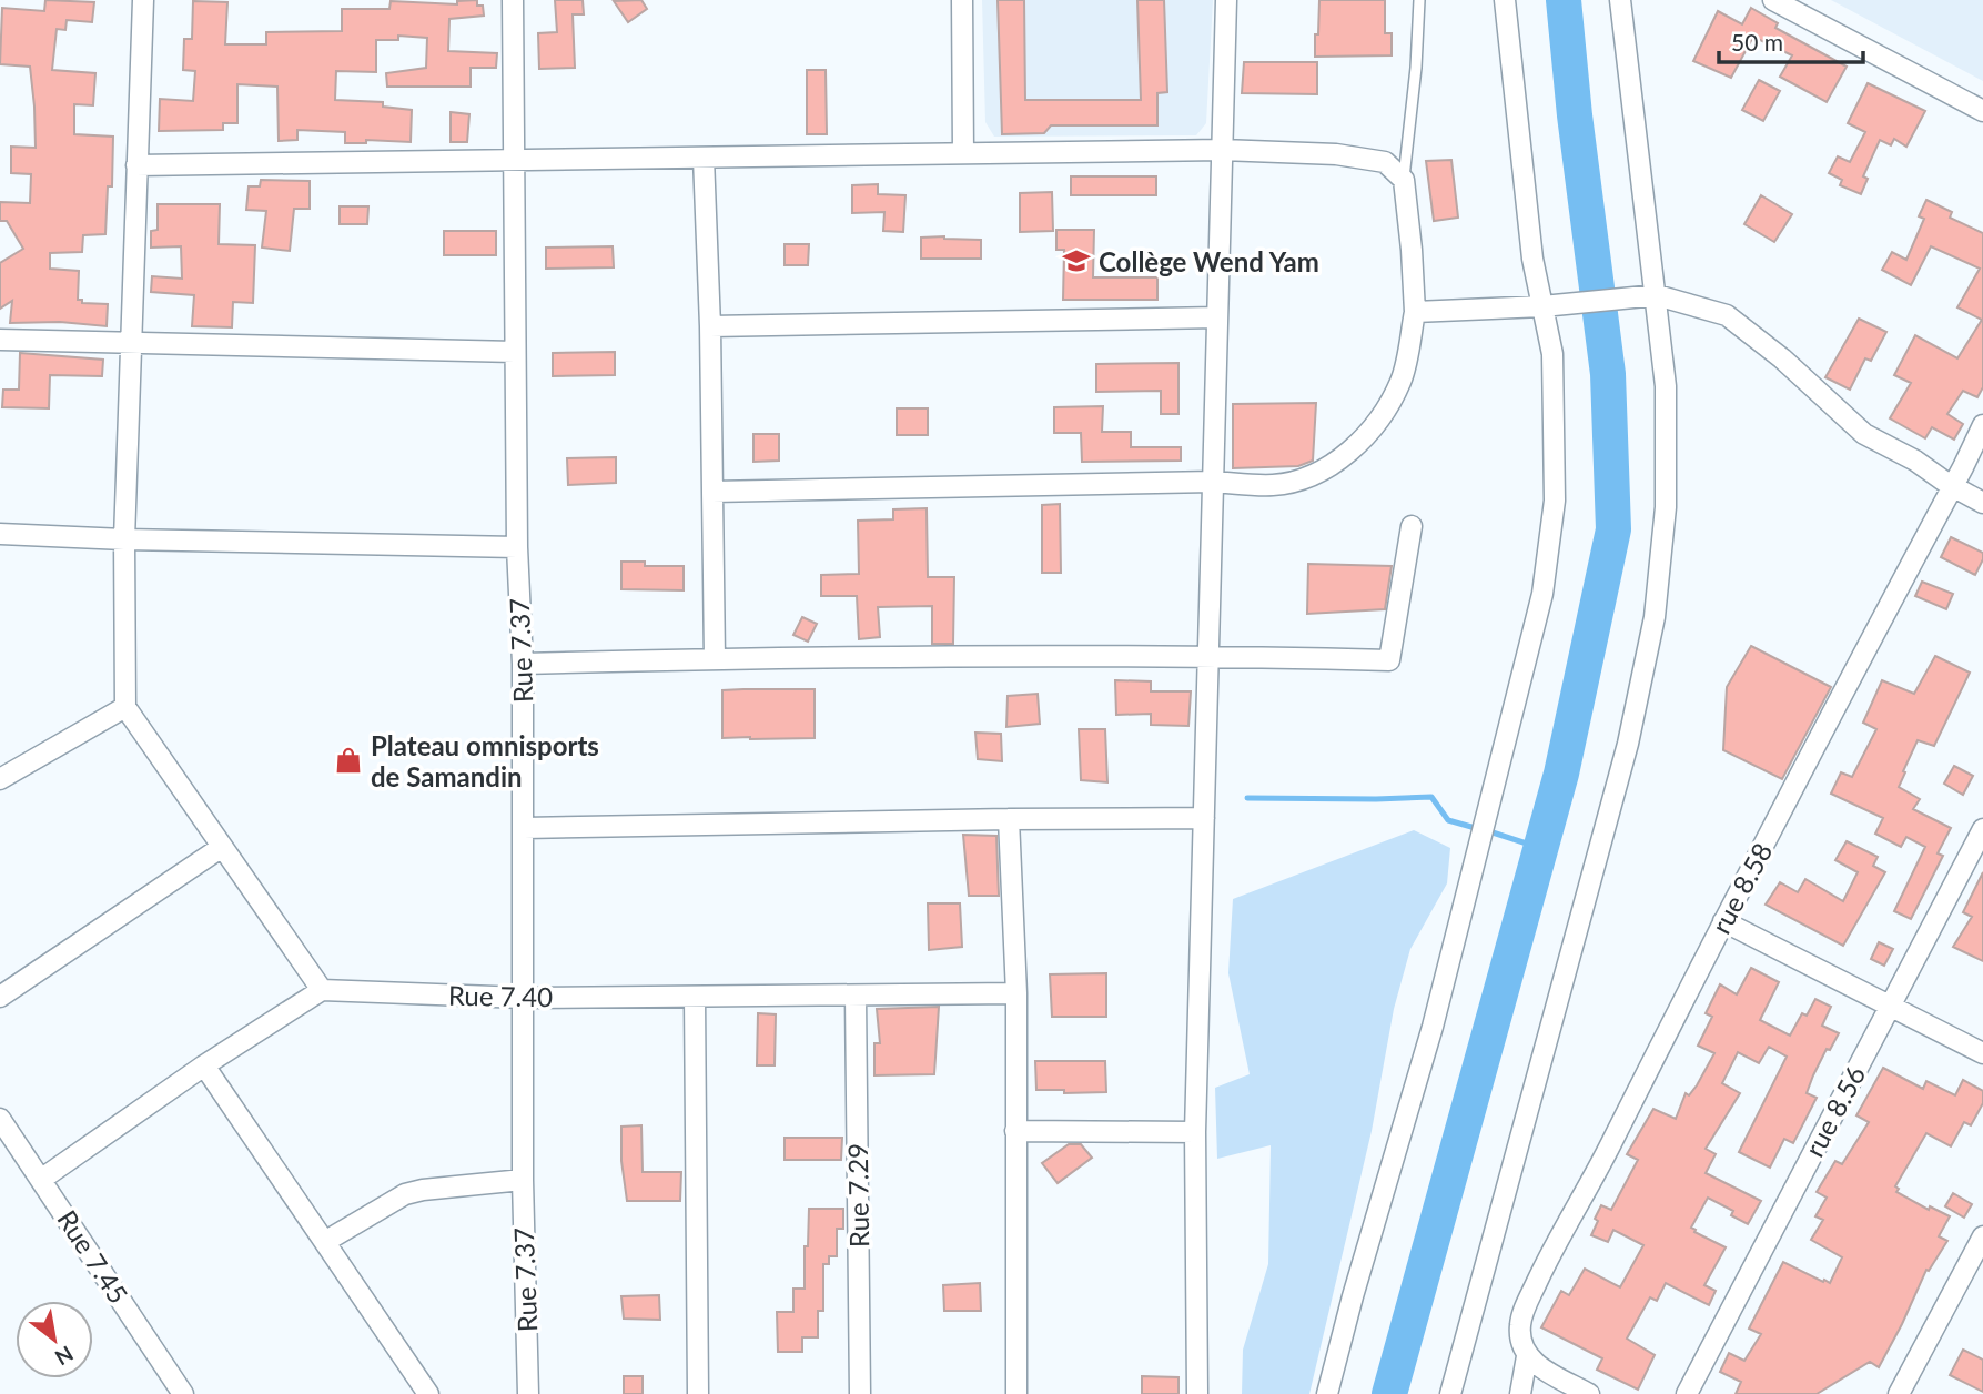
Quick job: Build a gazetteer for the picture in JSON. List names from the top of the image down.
{
  "streets": {
    "street": [
      "Rue 7.37",
      "rue 8.58",
      "Rue 7.40",
      "rue 8.56",
      "Rue 7.29",
      "Rue 7.45"
    ]
  },
  "crossings": [
    ["Rue 7.37", "Rue 7.40"],
    ["Rue 7.40", "Rue 7.29"]
  ],
  "places": {
    "school or university": ["Collège Wend Yam"],
    "shop": ["Plateau omnisports de Samandin"]
  },
  "scale_bar": "50 m",
  "north": "bottom right"
}
